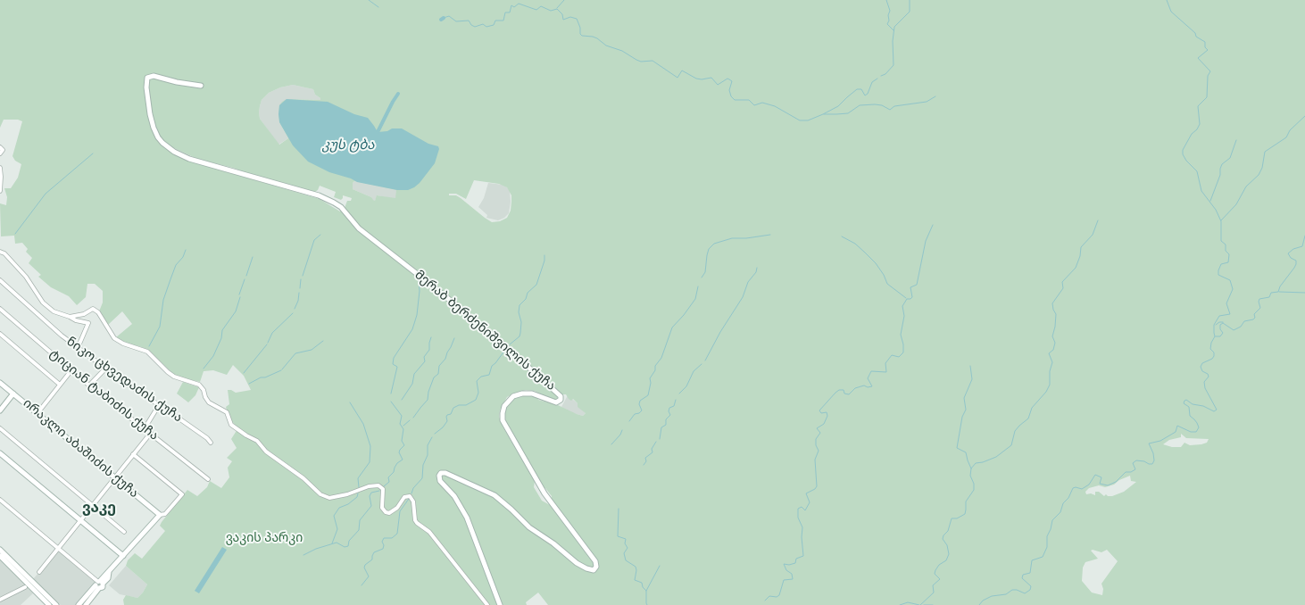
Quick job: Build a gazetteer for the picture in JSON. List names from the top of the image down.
{
  "streets": {
    "street": [
      "მერაბ ბერძენიშვილის ქუჩა",
      "ნიკო ცხვედაძის ქუჩა",
      "ტიციან ტაბიძის ქუჩა",
      "ირაკლი აბაშიძის ქუჩა"
    ]
  },
  "districts": ["ვაკე"],
  "water": ["კუს ტბა"],
  "parks": ["ვაკის პარკი"]
}
